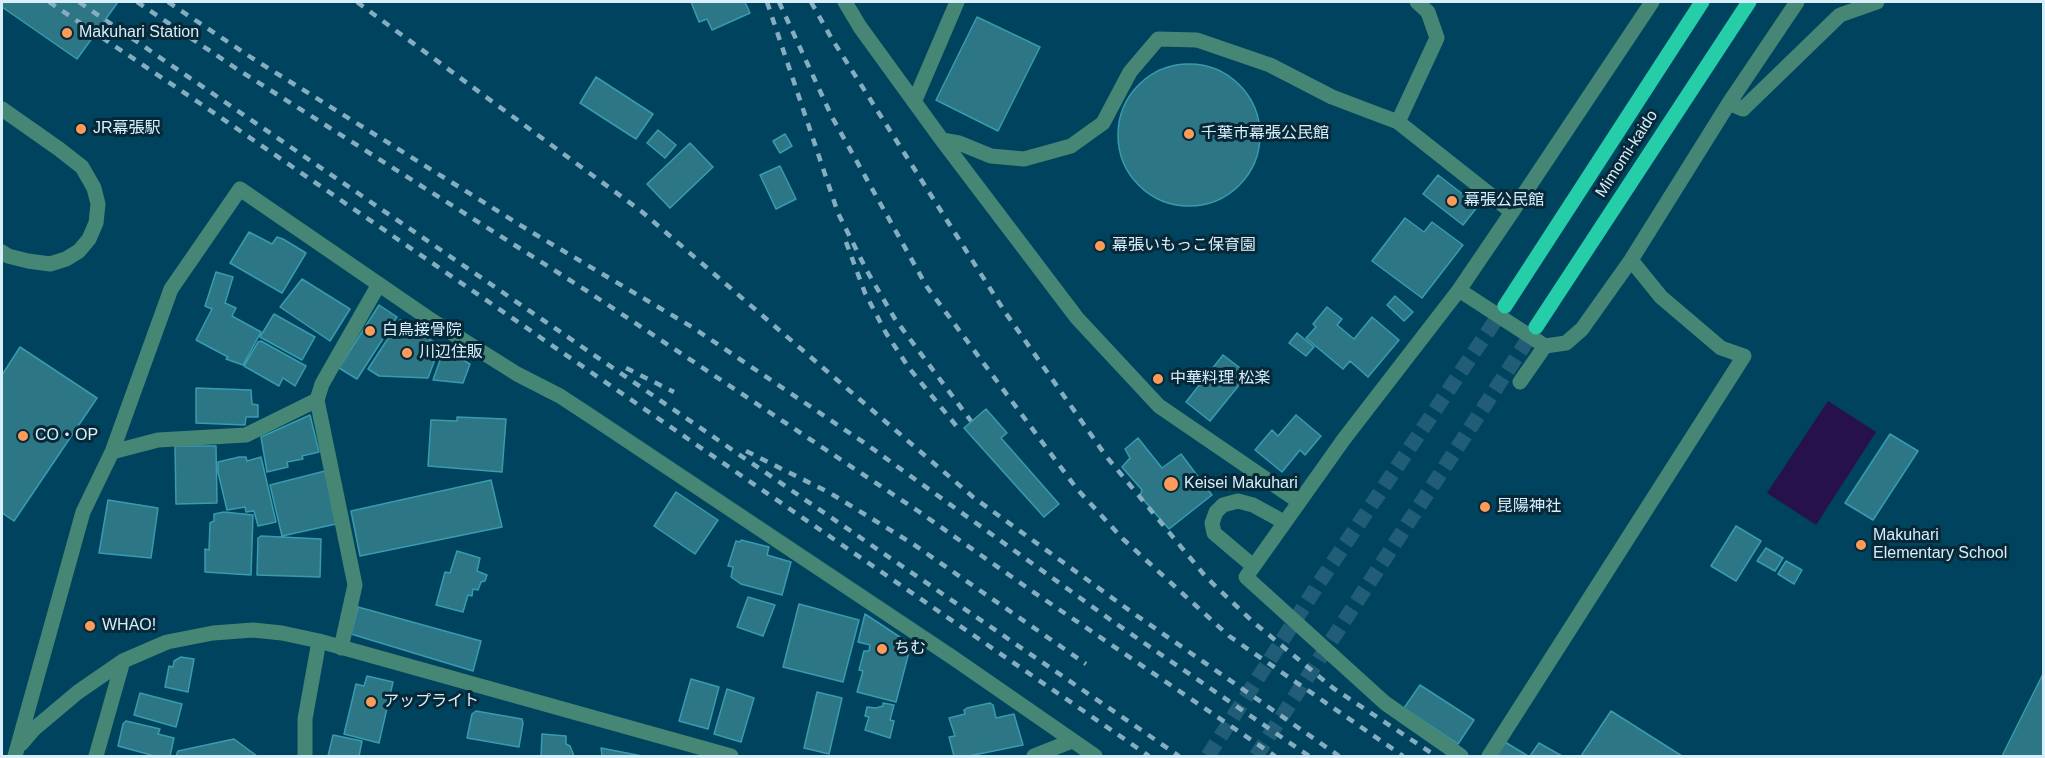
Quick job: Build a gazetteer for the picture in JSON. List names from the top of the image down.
{
  "streets": {
    "main road": ["Mimomi-kaido"]
  },
  "places": [
    "Makuhari Station",
    "JR幕張駅",
    "千葉市幕張公民館",
    "幕張公民館",
    "幕張いもっこ保育園",
    "白鳥接骨院",
    "川辺住販",
    "中華料理 松楽",
    "CO・OP",
    "Keisei Makuhari",
    "昆陽神社",
    "Makuhari Elementary School",
    "WHAO!",
    "ちむ",
    "アップライト"
  ]
}
